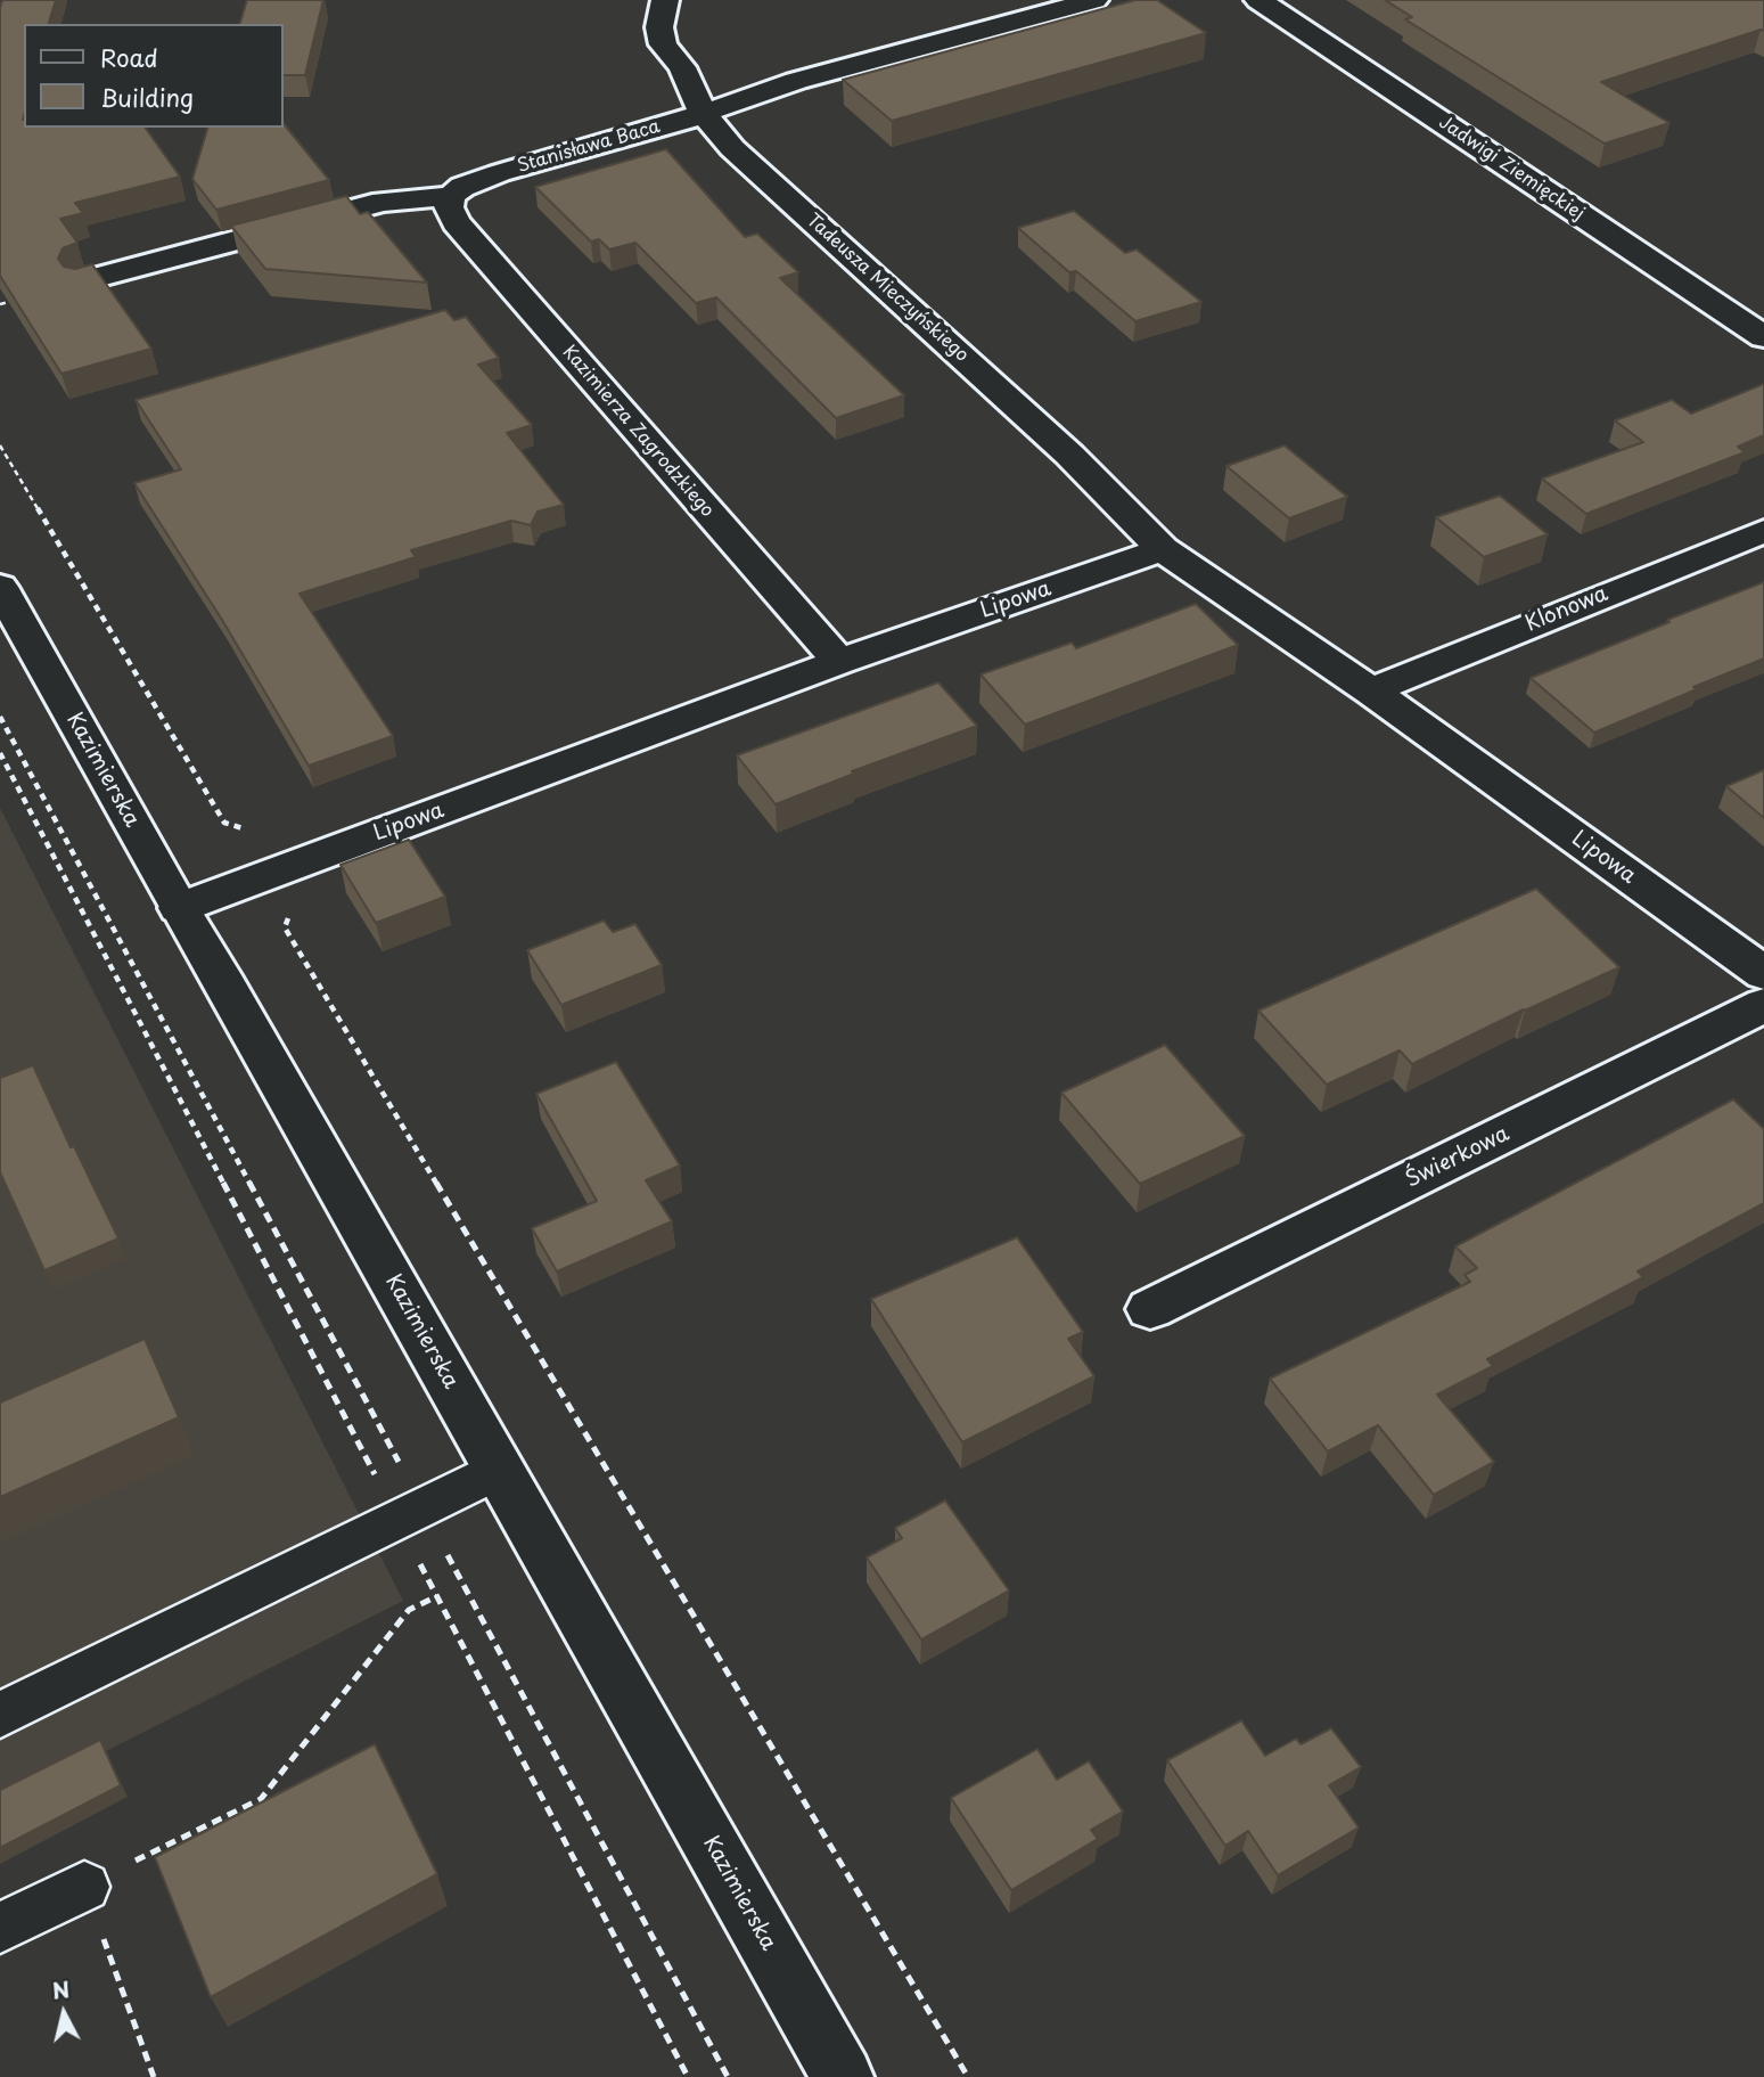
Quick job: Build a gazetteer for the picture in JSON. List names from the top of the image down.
{
  "streets": {
    "street": [
      "Stanisława Baca",
      "Jadwigi Ziemięckiej",
      "Tadeusza Mieczyńskiego",
      "Kazimierza Zagrodzkiego",
      "Lipowa",
      "Klonowa",
      "Kazimierska",
      "Świerkowa"
    ]
  },
  "crossings": [
    ["Stanisława Baca", "Tadeusza Mieczyńskiego"],
    ["Stanisława Baca", "Kazimierza Zagrodzkiego"],
    ["Tadeusza Mieczyńskiego", "Lipowa"],
    ["Kazimierza Zagrodzkiego", "Lipowa"],
    ["Lipowa", "Klonowa"],
    ["Lipowa", "Kazimierska"]
  ],
  "legend": ["Road", "Building"],
  "north": "top"
}
